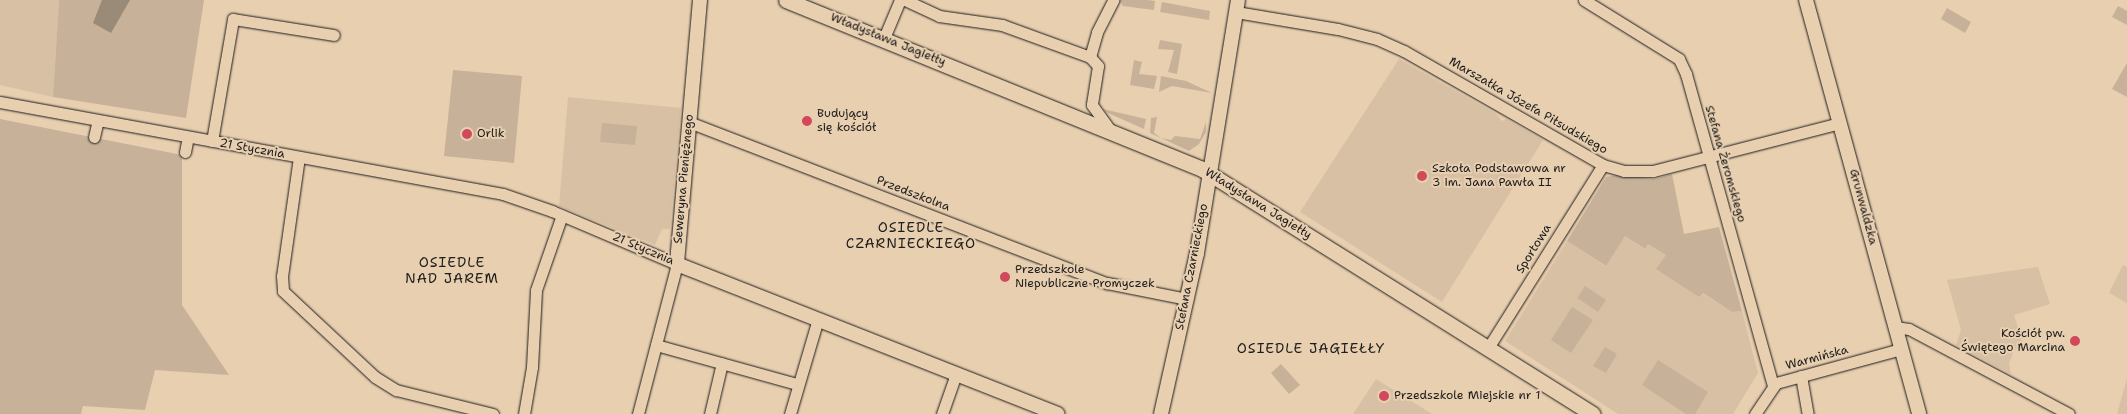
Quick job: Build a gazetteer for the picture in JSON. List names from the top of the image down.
{
  "streets": {
    "main road": ["Władysława Jagiełły"],
    "street": [
      "Marszałka Józefa Piłsudskiego",
      "21 Stycznia",
      "Stefana Żeromskiego",
      "Seweryna Pieniężnego",
      "Przedszkolna",
      "Grunwaldzka",
      "Sportowa",
      "Stefana Czarnieckiego",
      "Warmińska"
    ]
  },
  "crossings": [
    ["Władysława Jagiełły", "Sportowa"],
    ["Władysława Jagiełły", "Stefana Czarnieckiego"],
    ["Marszałka Józefa Piłsudskiego", "Stefana Żeromskiego"],
    ["Marszałka Józefa Piłsudskiego", "Grunwaldzka"],
    ["Marszałka Józefa Piłsudskiego", "Sportowa"],
    ["Marszałka Józefa Piłsudskiego", "Stefana Czarnieckiego"],
    ["21 Stycznia", "Seweryna Pieniężnego"],
    ["Stefana Żeromskiego", "Warmińska"],
    ["Seweryna Pieniężnego", "Przedszkolna"],
    ["Przedszkolna", "Stefana Czarnieckiego"],
    ["Grunwaldzka", "Warmińska"]
  ],
  "districts": ["OSIEDLE CZARNIECKIEGO", "OSIEDLE NAD JAREM", "OSIEDLE JAGIEŁŁY"],
  "places": [
    "Budujący się kościół",
    "Orlik",
    "Szkoła Podstawowa nr 3 im. Jana Pawła II",
    "Przedszkole Niepubliczne Promyczek",
    "Kościół pw. Świętego Marcina",
    "Przedszkole Miejskie nr 1"
  ]
}
